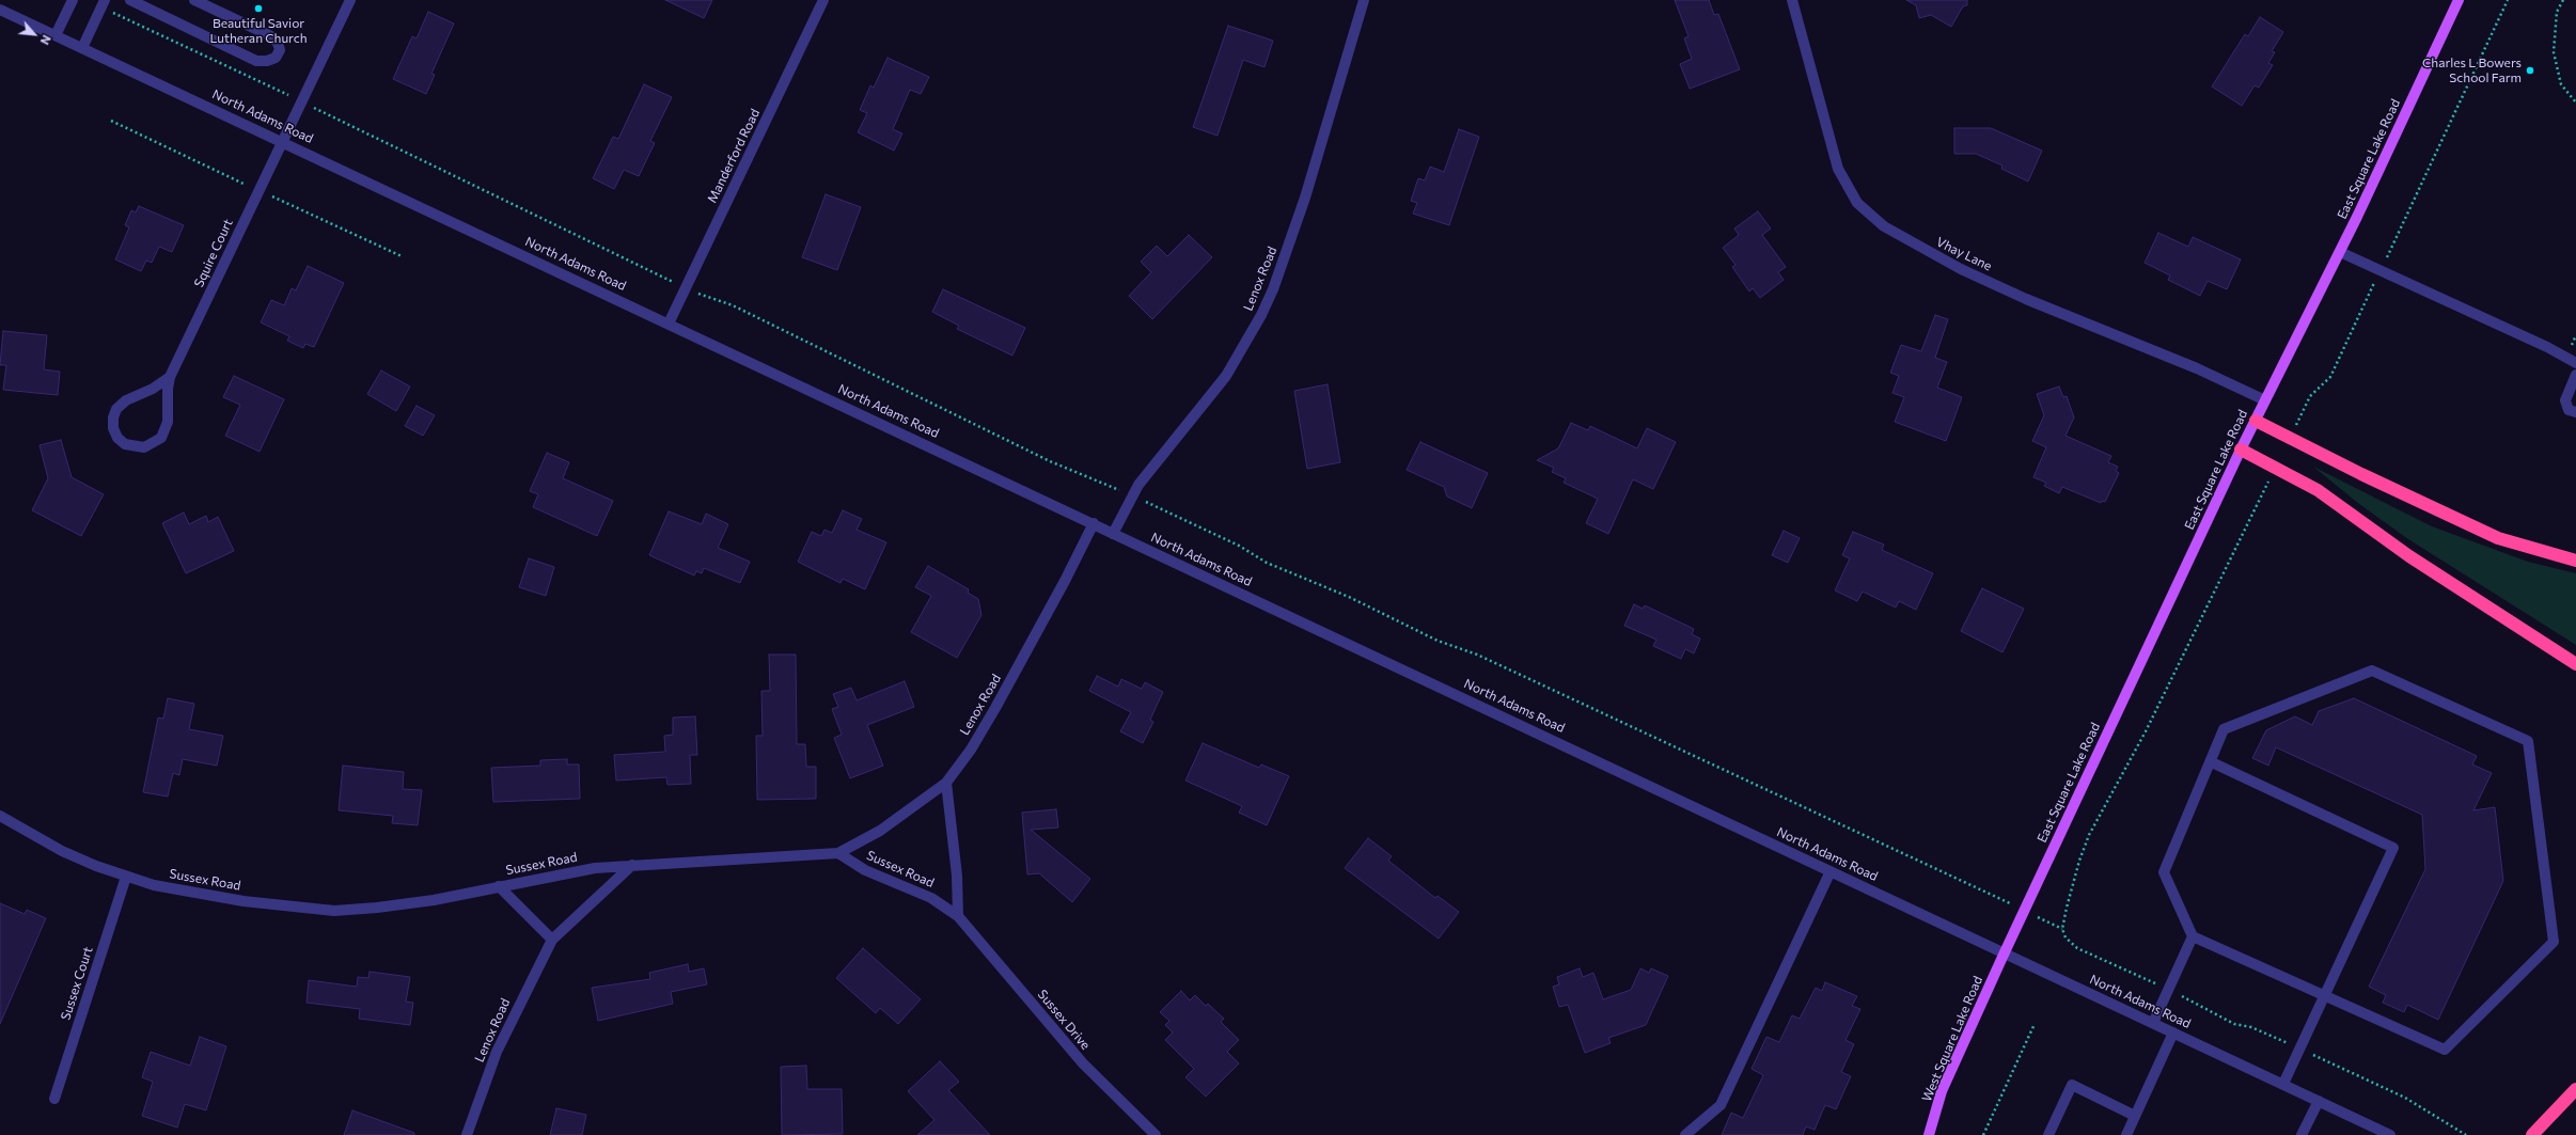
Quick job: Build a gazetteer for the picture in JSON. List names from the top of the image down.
{
  "streets": {
    "main road": ["East Square Lake Road", "West Square Lake Road"],
    "street": [
      "North Adams Road",
      "Manderford Road",
      "Squire Court",
      "Vhay Lane",
      "Lenox Road",
      "Sussex Road",
      "Sussex Court",
      "Sussex Drive"
    ]
  },
  "crossings": [
    ["North Adams Road", "Manderford Road"],
    ["North Adams Road", "East Square Lake Road"],
    ["North Adams Road", "Squire Court"],
    ["North Adams Road", "Lenox Road"],
    ["North Adams Road", "West Square Lake Road"],
    ["East Square Lake Road", "Vhay Lane"],
    ["East Square Lake Road", "West Square Lake Road"],
    ["Lenox Road", "Sussex Road"],
    ["Sussex Road", "Sussex Court"],
    ["Sussex Road", "Sussex Drive"]
  ],
  "places": ["Beautiful Savior Lutheran Church", "Charles L Bowers School Farm"],
  "north": "bottom right"
}
